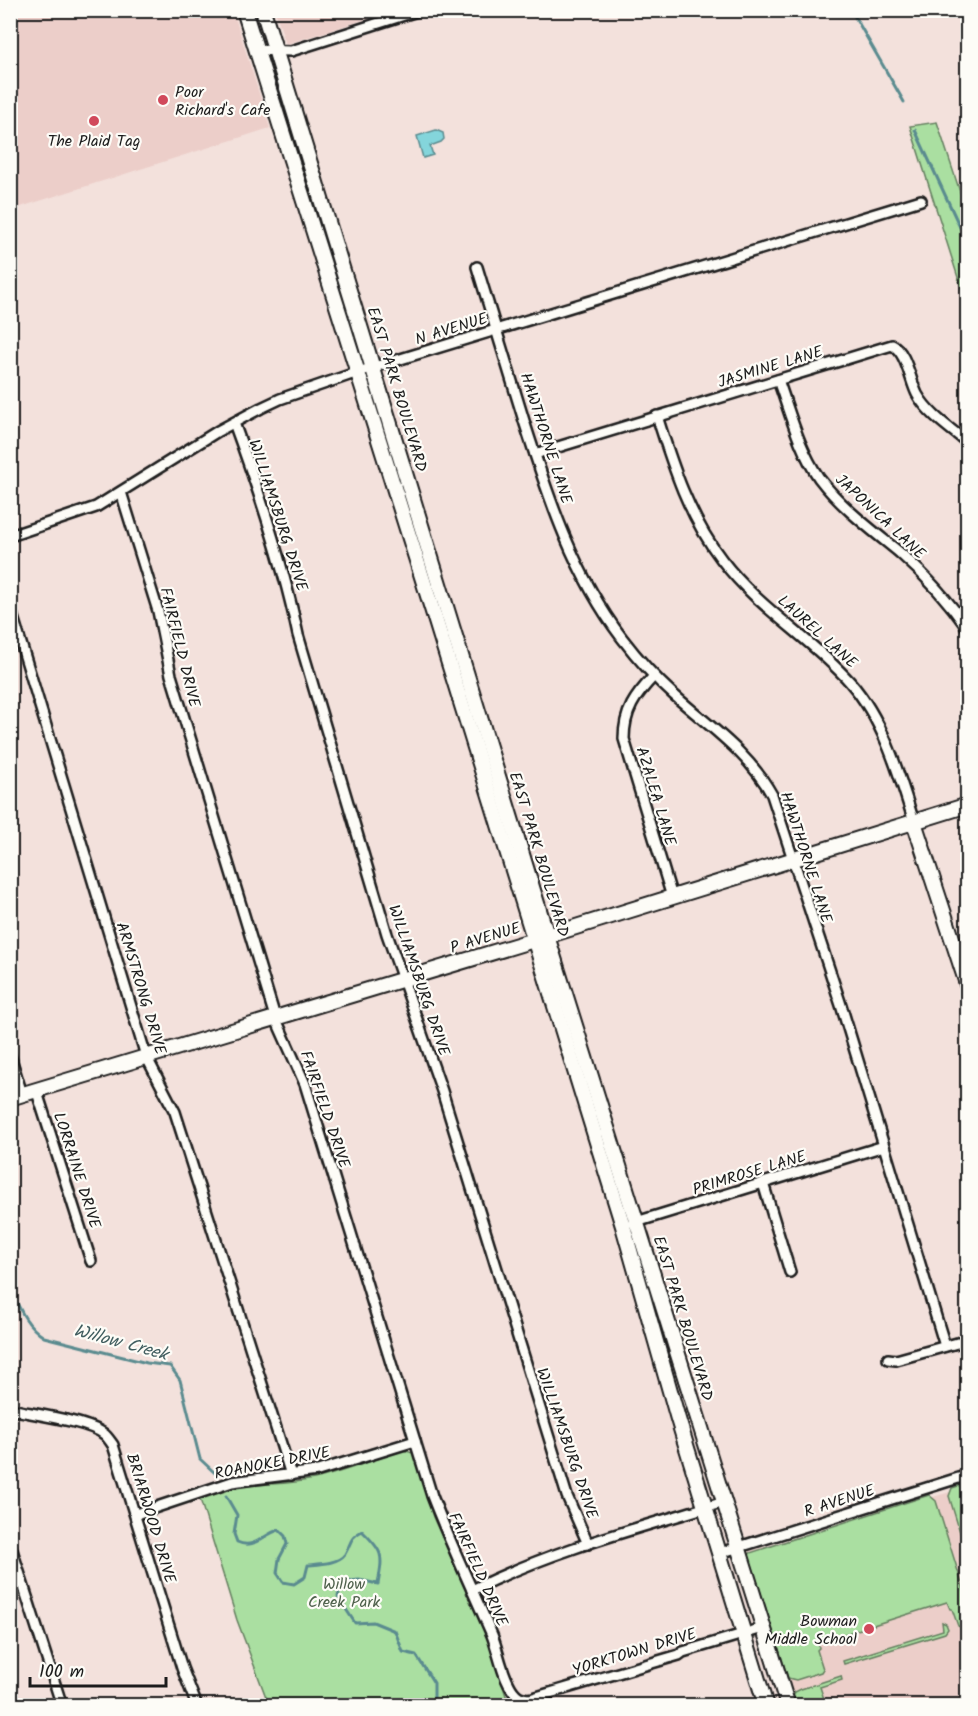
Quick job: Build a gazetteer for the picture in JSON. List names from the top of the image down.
{
  "streets": {
    "main road": ["EAST PARK BOULEVARD", "LAUREL LANE", "P AVENUE"],
    "street": [
      "N AVENUE",
      "JASMINE LANE",
      "HAWTHORNE LANE",
      "WILLIAMSBURG DRIVE",
      "JAPONICA LANE",
      "FAIRFIELD DRIVE",
      "AZALEA LANE",
      "ARMSTRONG DRIVE",
      "LORRAINE DRIVE",
      "PRIMROSE LANE",
      "ROANOKE DRIVE",
      "R AVENUE",
      "BRIARWOOD DRIVE",
      "YORKTOWN DRIVE"
    ]
  },
  "crossings": [
    ["N AVENUE", "EAST PARK BOULEVARD"],
    ["N AVENUE", "HAWTHORNE LANE"],
    ["N AVENUE", "WILLIAMSBURG DRIVE"],
    ["N AVENUE", "FAIRFIELD DRIVE"],
    ["JASMINE LANE", "HAWTHORNE LANE"],
    ["JASMINE LANE", "JAPONICA LANE"],
    ["JASMINE LANE", "LAUREL LANE"],
    ["EAST PARK BOULEVARD", "P AVENUE"],
    ["EAST PARK BOULEVARD", "PRIMROSE LANE"],
    ["EAST PARK BOULEVARD", "R AVENUE"],
    ["EAST PARK BOULEVARD", "YORKTOWN DRIVE"],
    ["HAWTHORNE LANE", "AZALEA LANE"],
    ["HAWTHORNE LANE", "P AVENUE"],
    ["HAWTHORNE LANE", "PRIMROSE LANE"],
    ["WILLIAMSBURG DRIVE", "P AVENUE"],
    ["LAUREL LANE", "P AVENUE"],
    ["FAIRFIELD DRIVE", "P AVENUE"],
    ["FAIRFIELD DRIVE", "ROANOKE DRIVE"],
    ["FAIRFIELD DRIVE", "YORKTOWN DRIVE"],
    ["AZALEA LANE", "P AVENUE"],
    ["P AVENUE", "ARMSTRONG DRIVE"],
    ["P AVENUE", "LORRAINE DRIVE"],
    ["ARMSTRONG DRIVE", "ROANOKE DRIVE"],
    ["ROANOKE DRIVE", "BRIARWOOD DRIVE"]
  ],
  "water": ["Willow Creek"],
  "parks": ["Willow Creek Park"],
  "places": ["Poor Richard's Cafe", "The Plaid Tag", "Bowman Middle School"],
  "scale_bar": "100 m"
}
